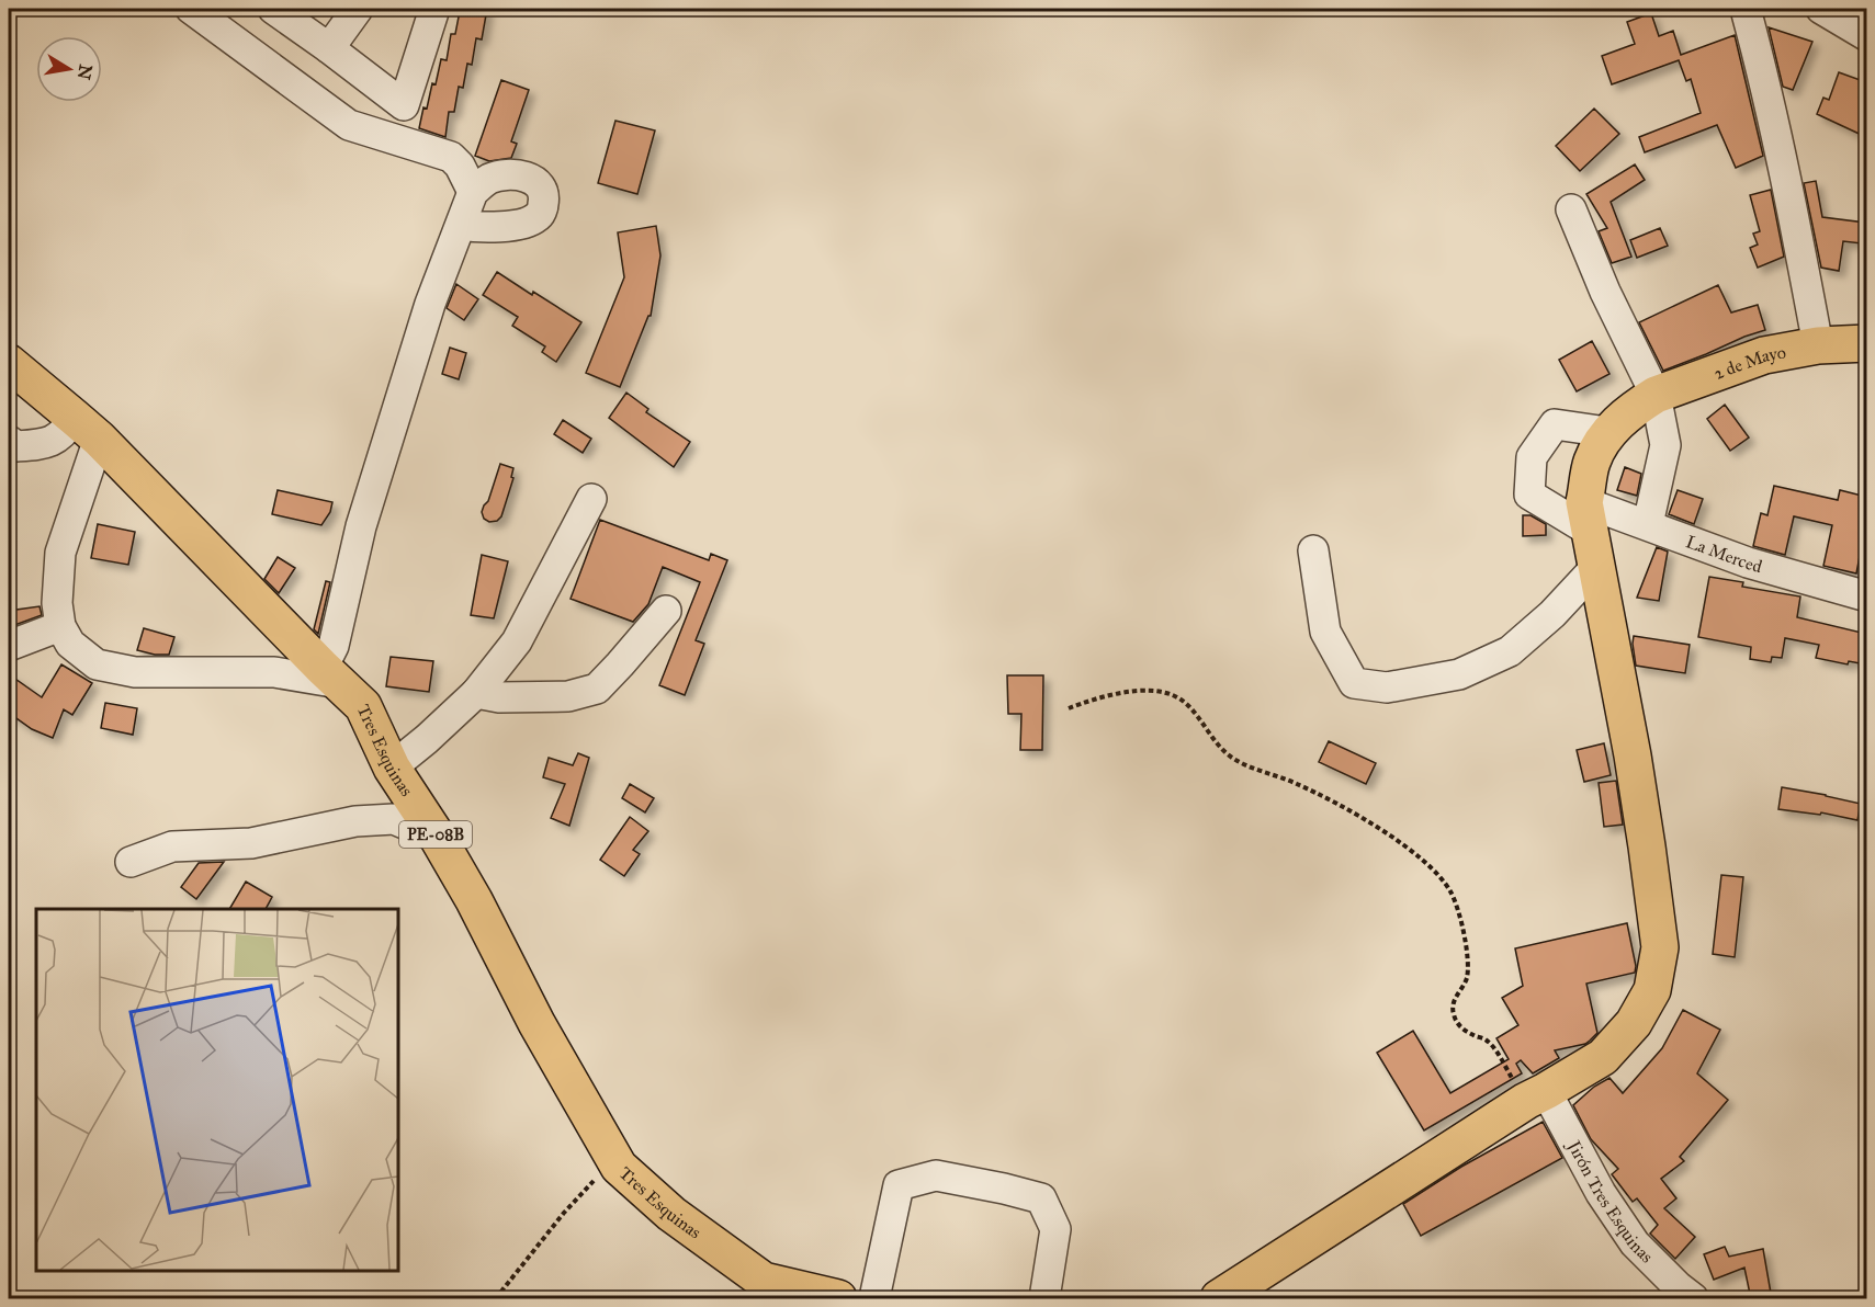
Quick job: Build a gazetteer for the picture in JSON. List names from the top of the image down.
{
  "streets": {
    "main road": ["2 de Mayo", "Tres Esquinas", "PE-08B"],
    "street": ["La Merced", "Jirón Tres Esquinas"]
  },
  "north": "right"
}
